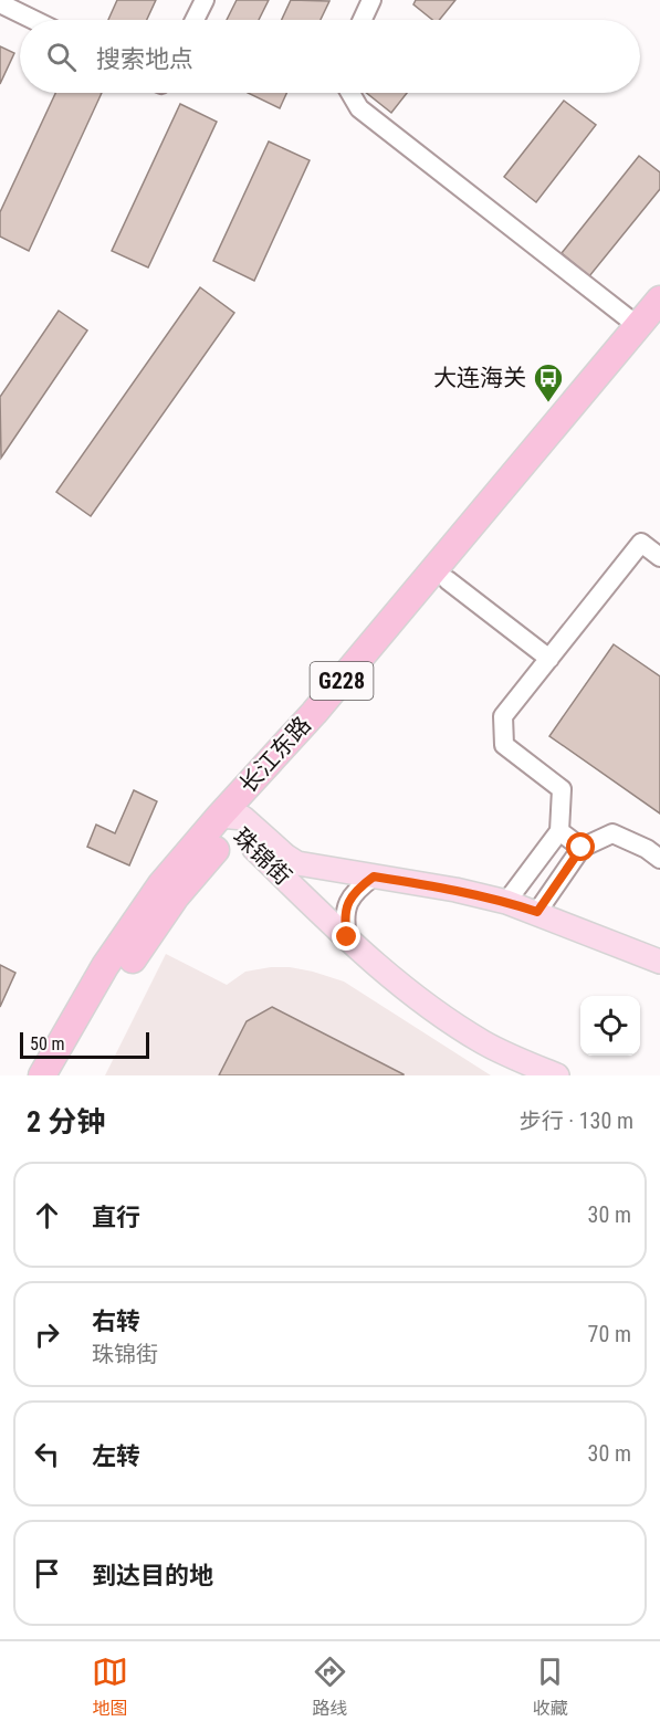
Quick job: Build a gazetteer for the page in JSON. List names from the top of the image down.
{
  "streets": {
    "highway": ["G228", "长江东路"],
    "main road": ["珠锦街"]
  },
  "crossings": [
    ["长江东路", "珠锦街"]
  ],
  "places": {
    "bus stop": ["大连海关"]
  },
  "scale_bar": "50 m",
  "page": {
    "search": "搜索地点",
    "scale": "50 m",
    "heading": ["2 分钟", "步行 · 130 m"],
    "list": [
      ["直行", "30 m"],
      ["右转", "珠锦街", "70 m"],
      ["左转", "30 m"],
      "到达目的地"
    ],
    "nav": ["地图", "路线", "收藏"]
  }
}
